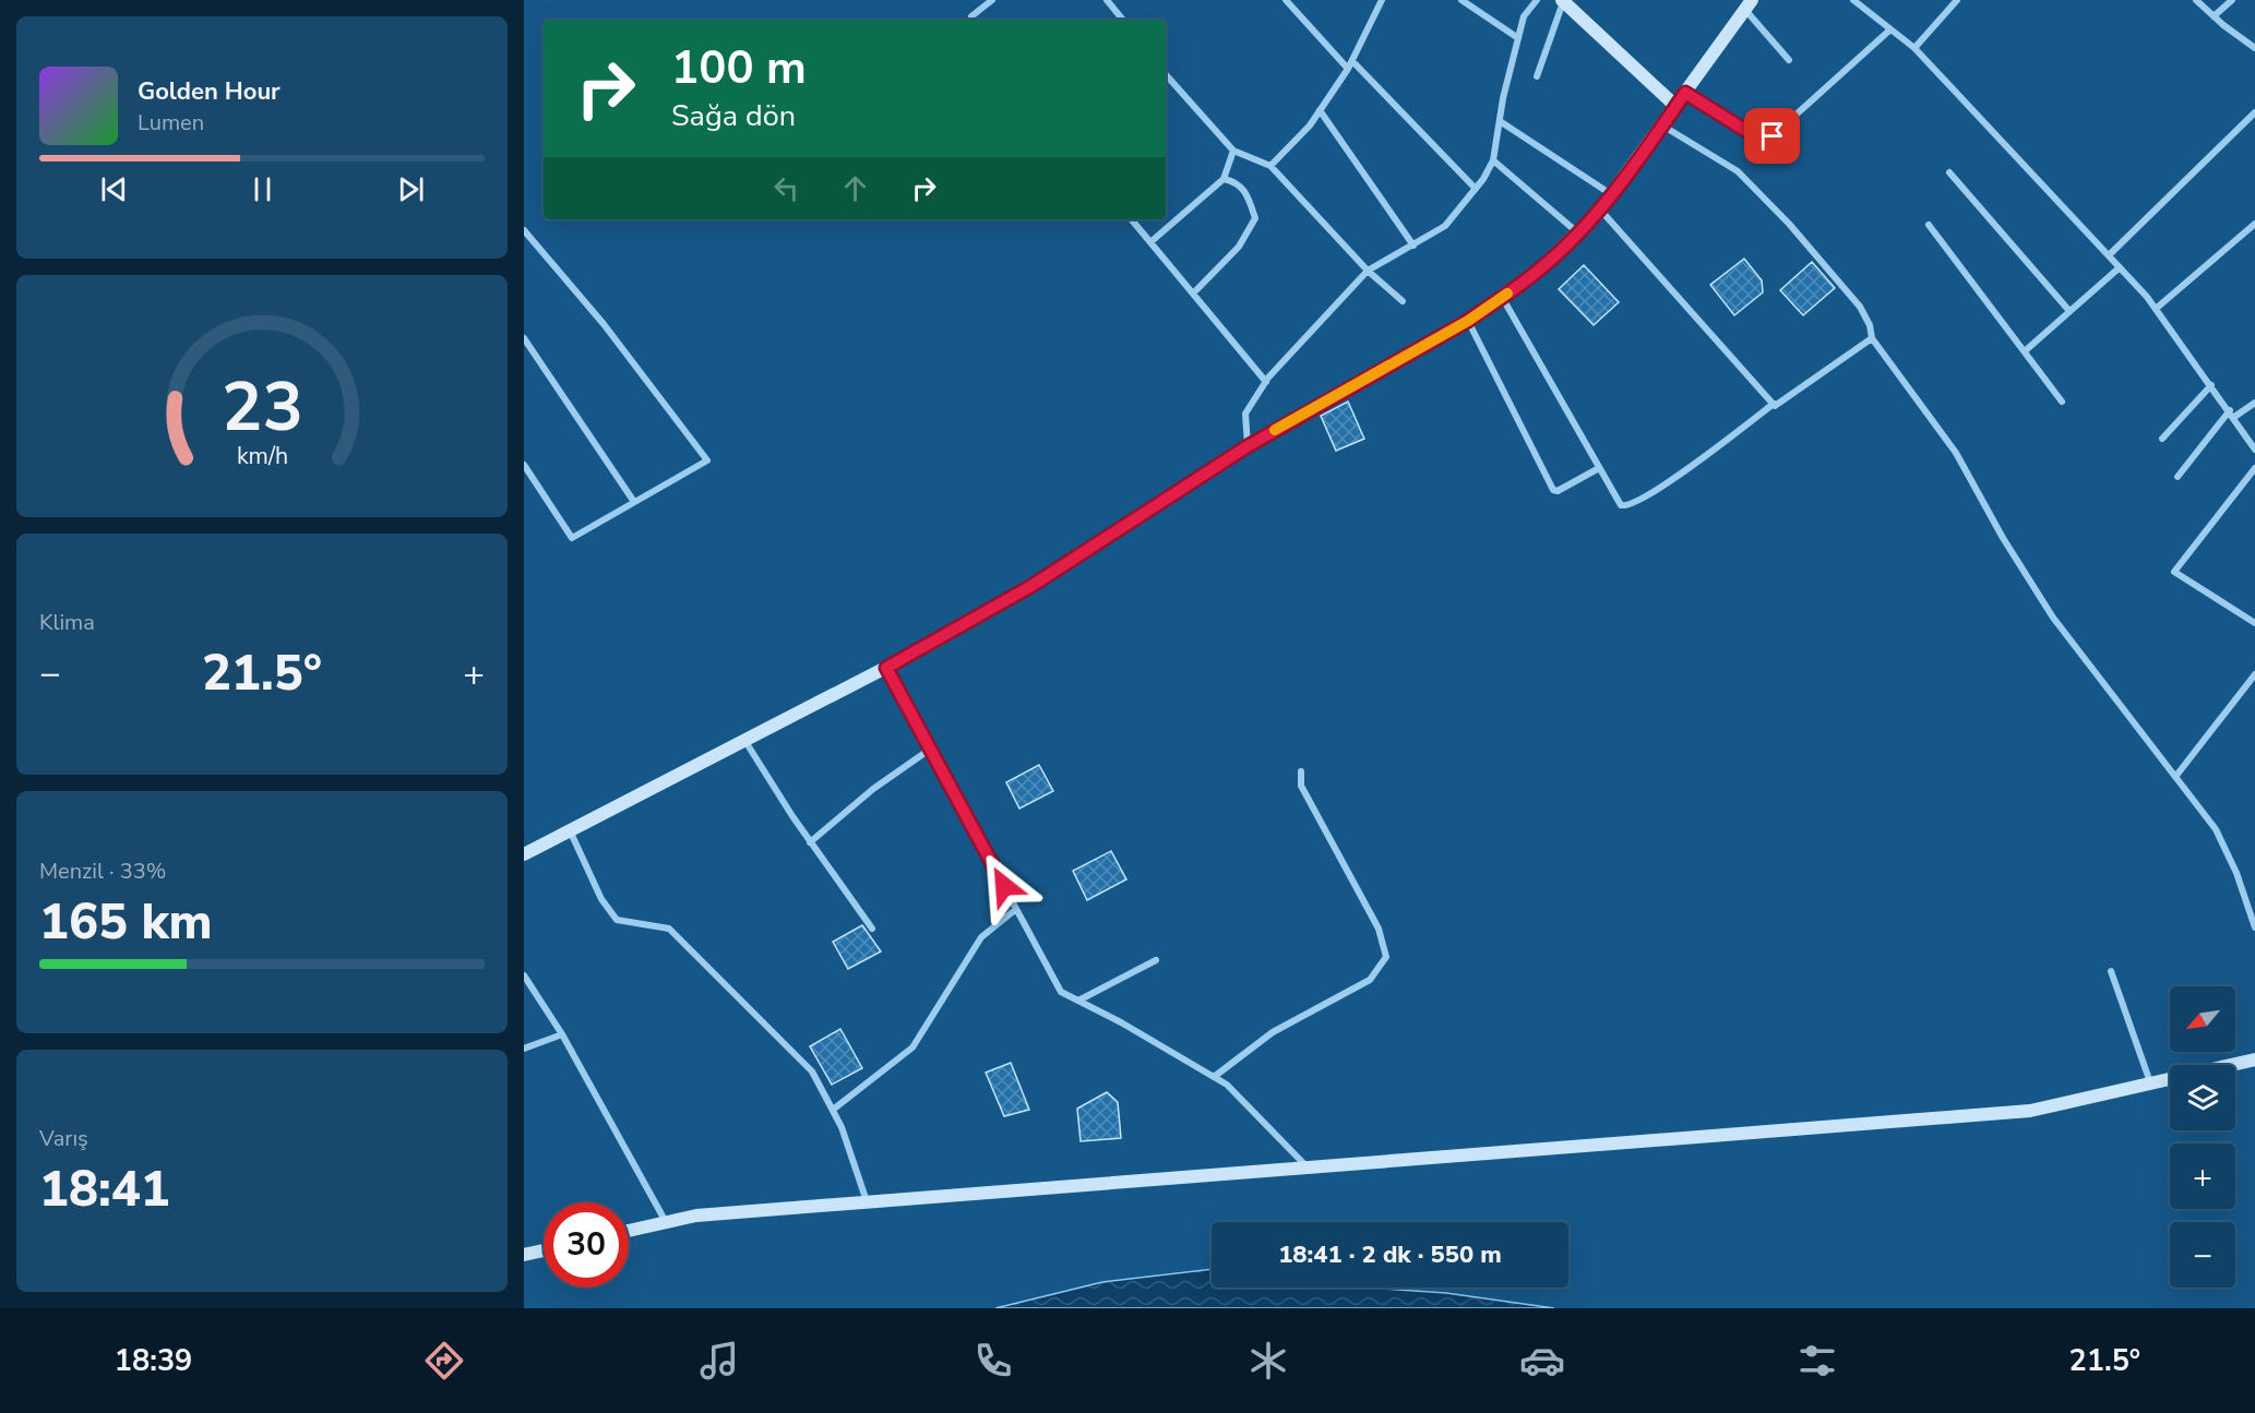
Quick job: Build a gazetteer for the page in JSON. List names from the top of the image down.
{
  "north": "bottom left",
  "page": {
    "turn": ["100 m", "Sağa dön"],
    "song": ["Golden Hour", "Lumen"],
    "tile": [
      "Klima",
      ["Menzil · 33%", "165 km"],
      ["Varış", "18:41"]
    ],
    "heat": ["−", "21.5°", "+"],
    "map_buttons": ["+", "−"],
    "limit": "30",
    "trip": "18:41 · 2 dk · 550 m",
    "tabs": ["18:39", "21.5°"],
    "gauge": ["23", "km/h"]
  }
}
